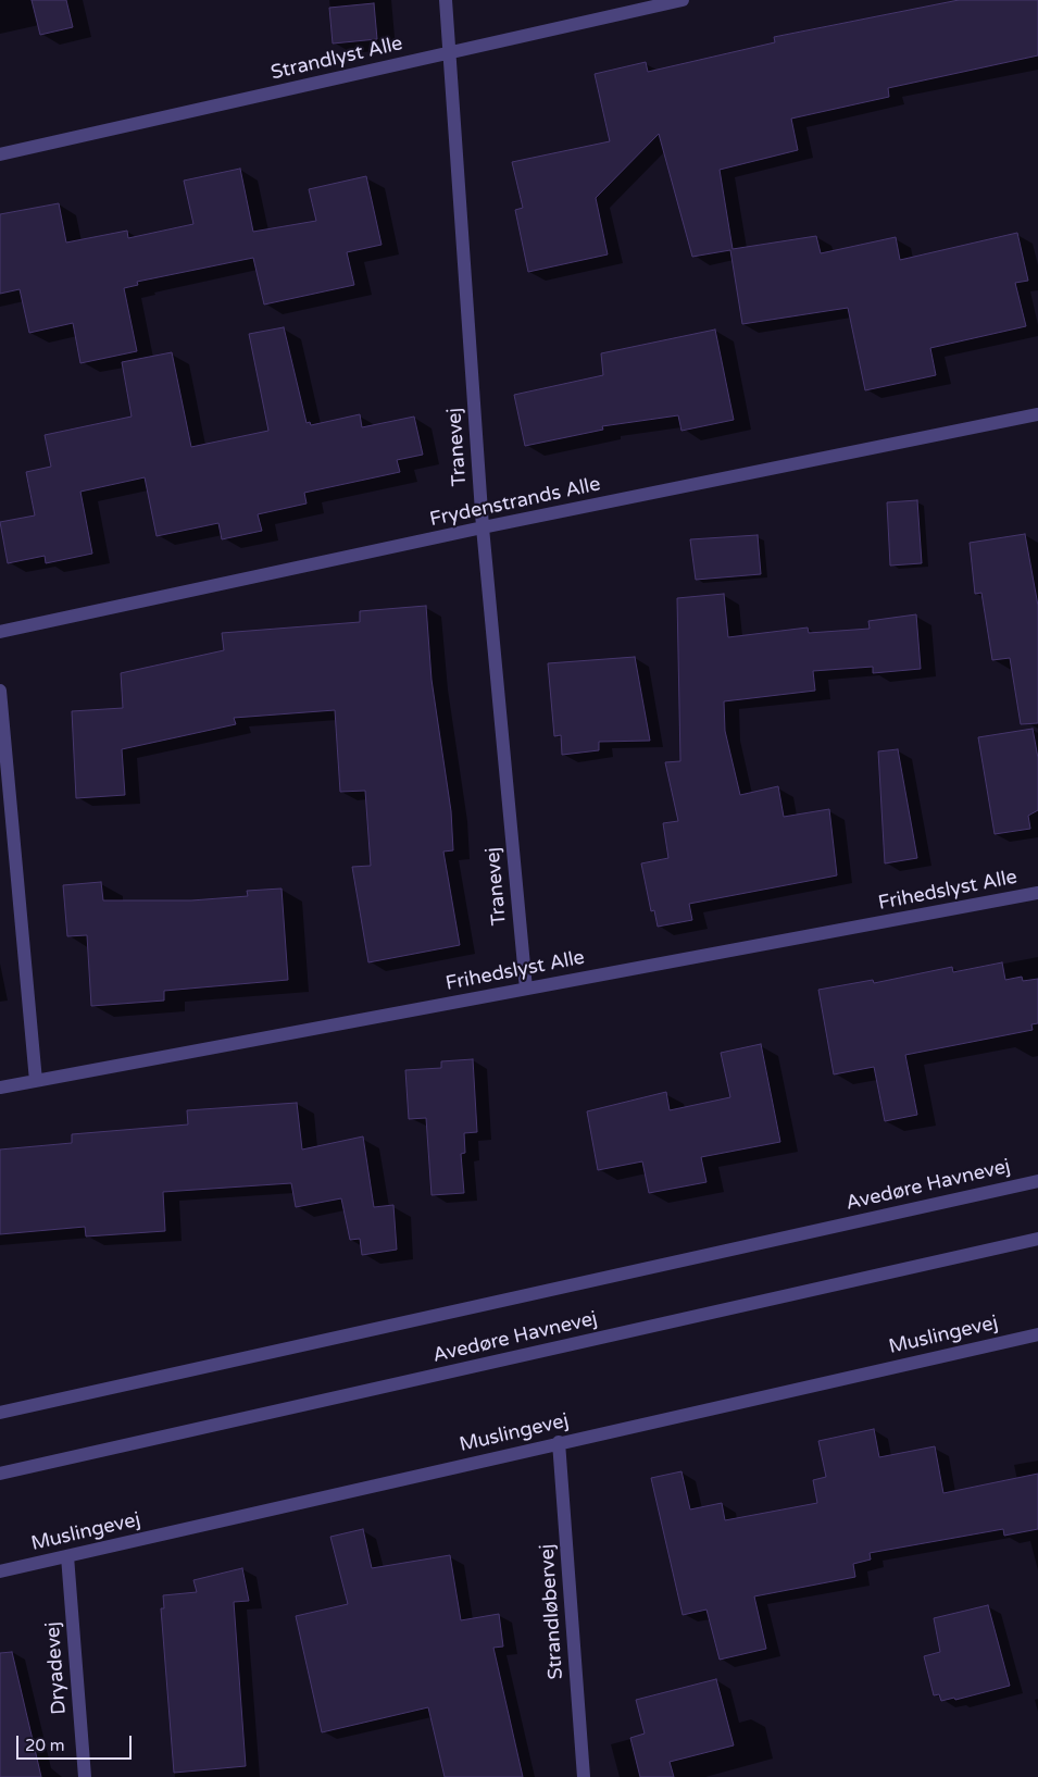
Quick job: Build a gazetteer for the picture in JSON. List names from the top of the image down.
{
  "streets": {
    "street": [
      "Strandlyst Alle",
      "Tranevej",
      "Frydenstrands Alle",
      "Frihedslyst Alle",
      "Avedøre Havnevej",
      "Muslingevej",
      "Strandløbervej",
      "Dryadevej"
    ]
  },
  "crossings": [
    ["Strandlyst Alle", "Tranevej"],
    ["Tranevej", "Frydenstrands Alle"],
    ["Tranevej", "Frihedslyst Alle"],
    ["Muslingevej", "Strandløbervej"],
    ["Muslingevej", "Dryadevej"]
  ],
  "scale_bar": "20 m"
}
